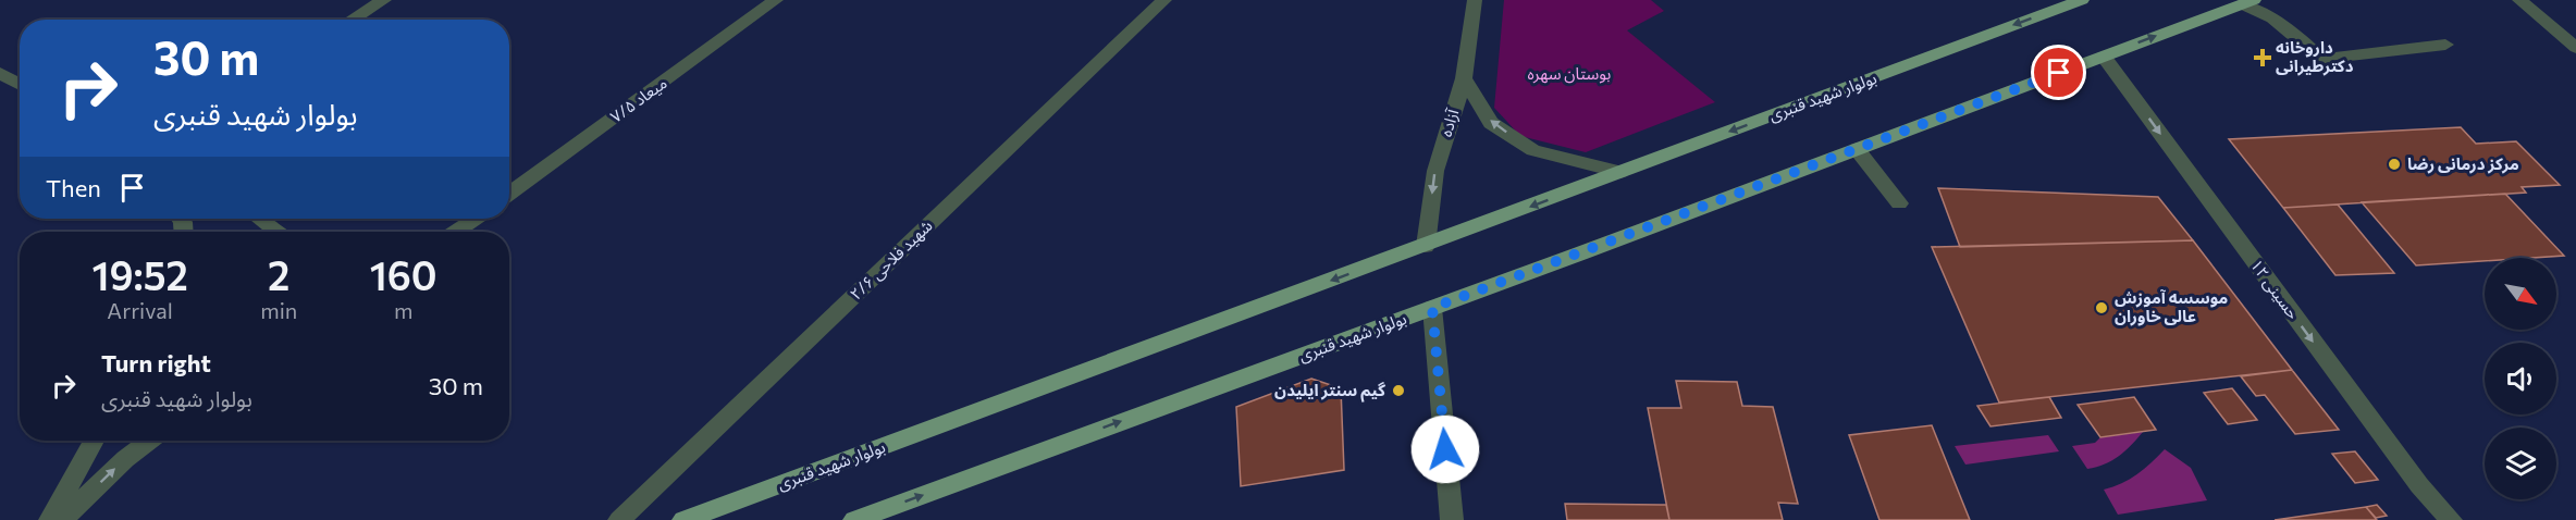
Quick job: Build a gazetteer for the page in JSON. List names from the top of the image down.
{
  "streets": {
    "main road": ["بولوار شهید قنبری"],
    "street": [
      "میعاد ۷/۵",
      "آزاده",
      "شهید فلاحی ۲/۶",
      "حسینی ۱۲"
    ]
  },
  "crossings": [
    ["بولوار شهید قنبری", "آزاده"],
    ["بولوار شهید قنبری", "حسینی ۱۲"]
  ],
  "one_way": ["آزاده", "حسینی ۱۲"],
  "parks": ["بوستان سهره"],
  "places": {
    "health": ["داروخانه دکترطیرانی"],
    "other": ["مرکز درمانی رضا", "موسسه آموزش عالی خاوران", "گیم سنتر ایلیدن"]
  },
  "north": "bottom right",
  "page": {
    "turn": ["30 m", "بولوار شهید قنبری"],
    "then": "Then",
    "eta": [
      "19:52",
      "Arrival",
      "2",
      "min",
      "160",
      "m"
    ],
    "list": [
      {
        "name": "Turn right",
        "note": "بولوار شهید قنبری",
        "value": "30 m"
      }
    ]
  }
}
